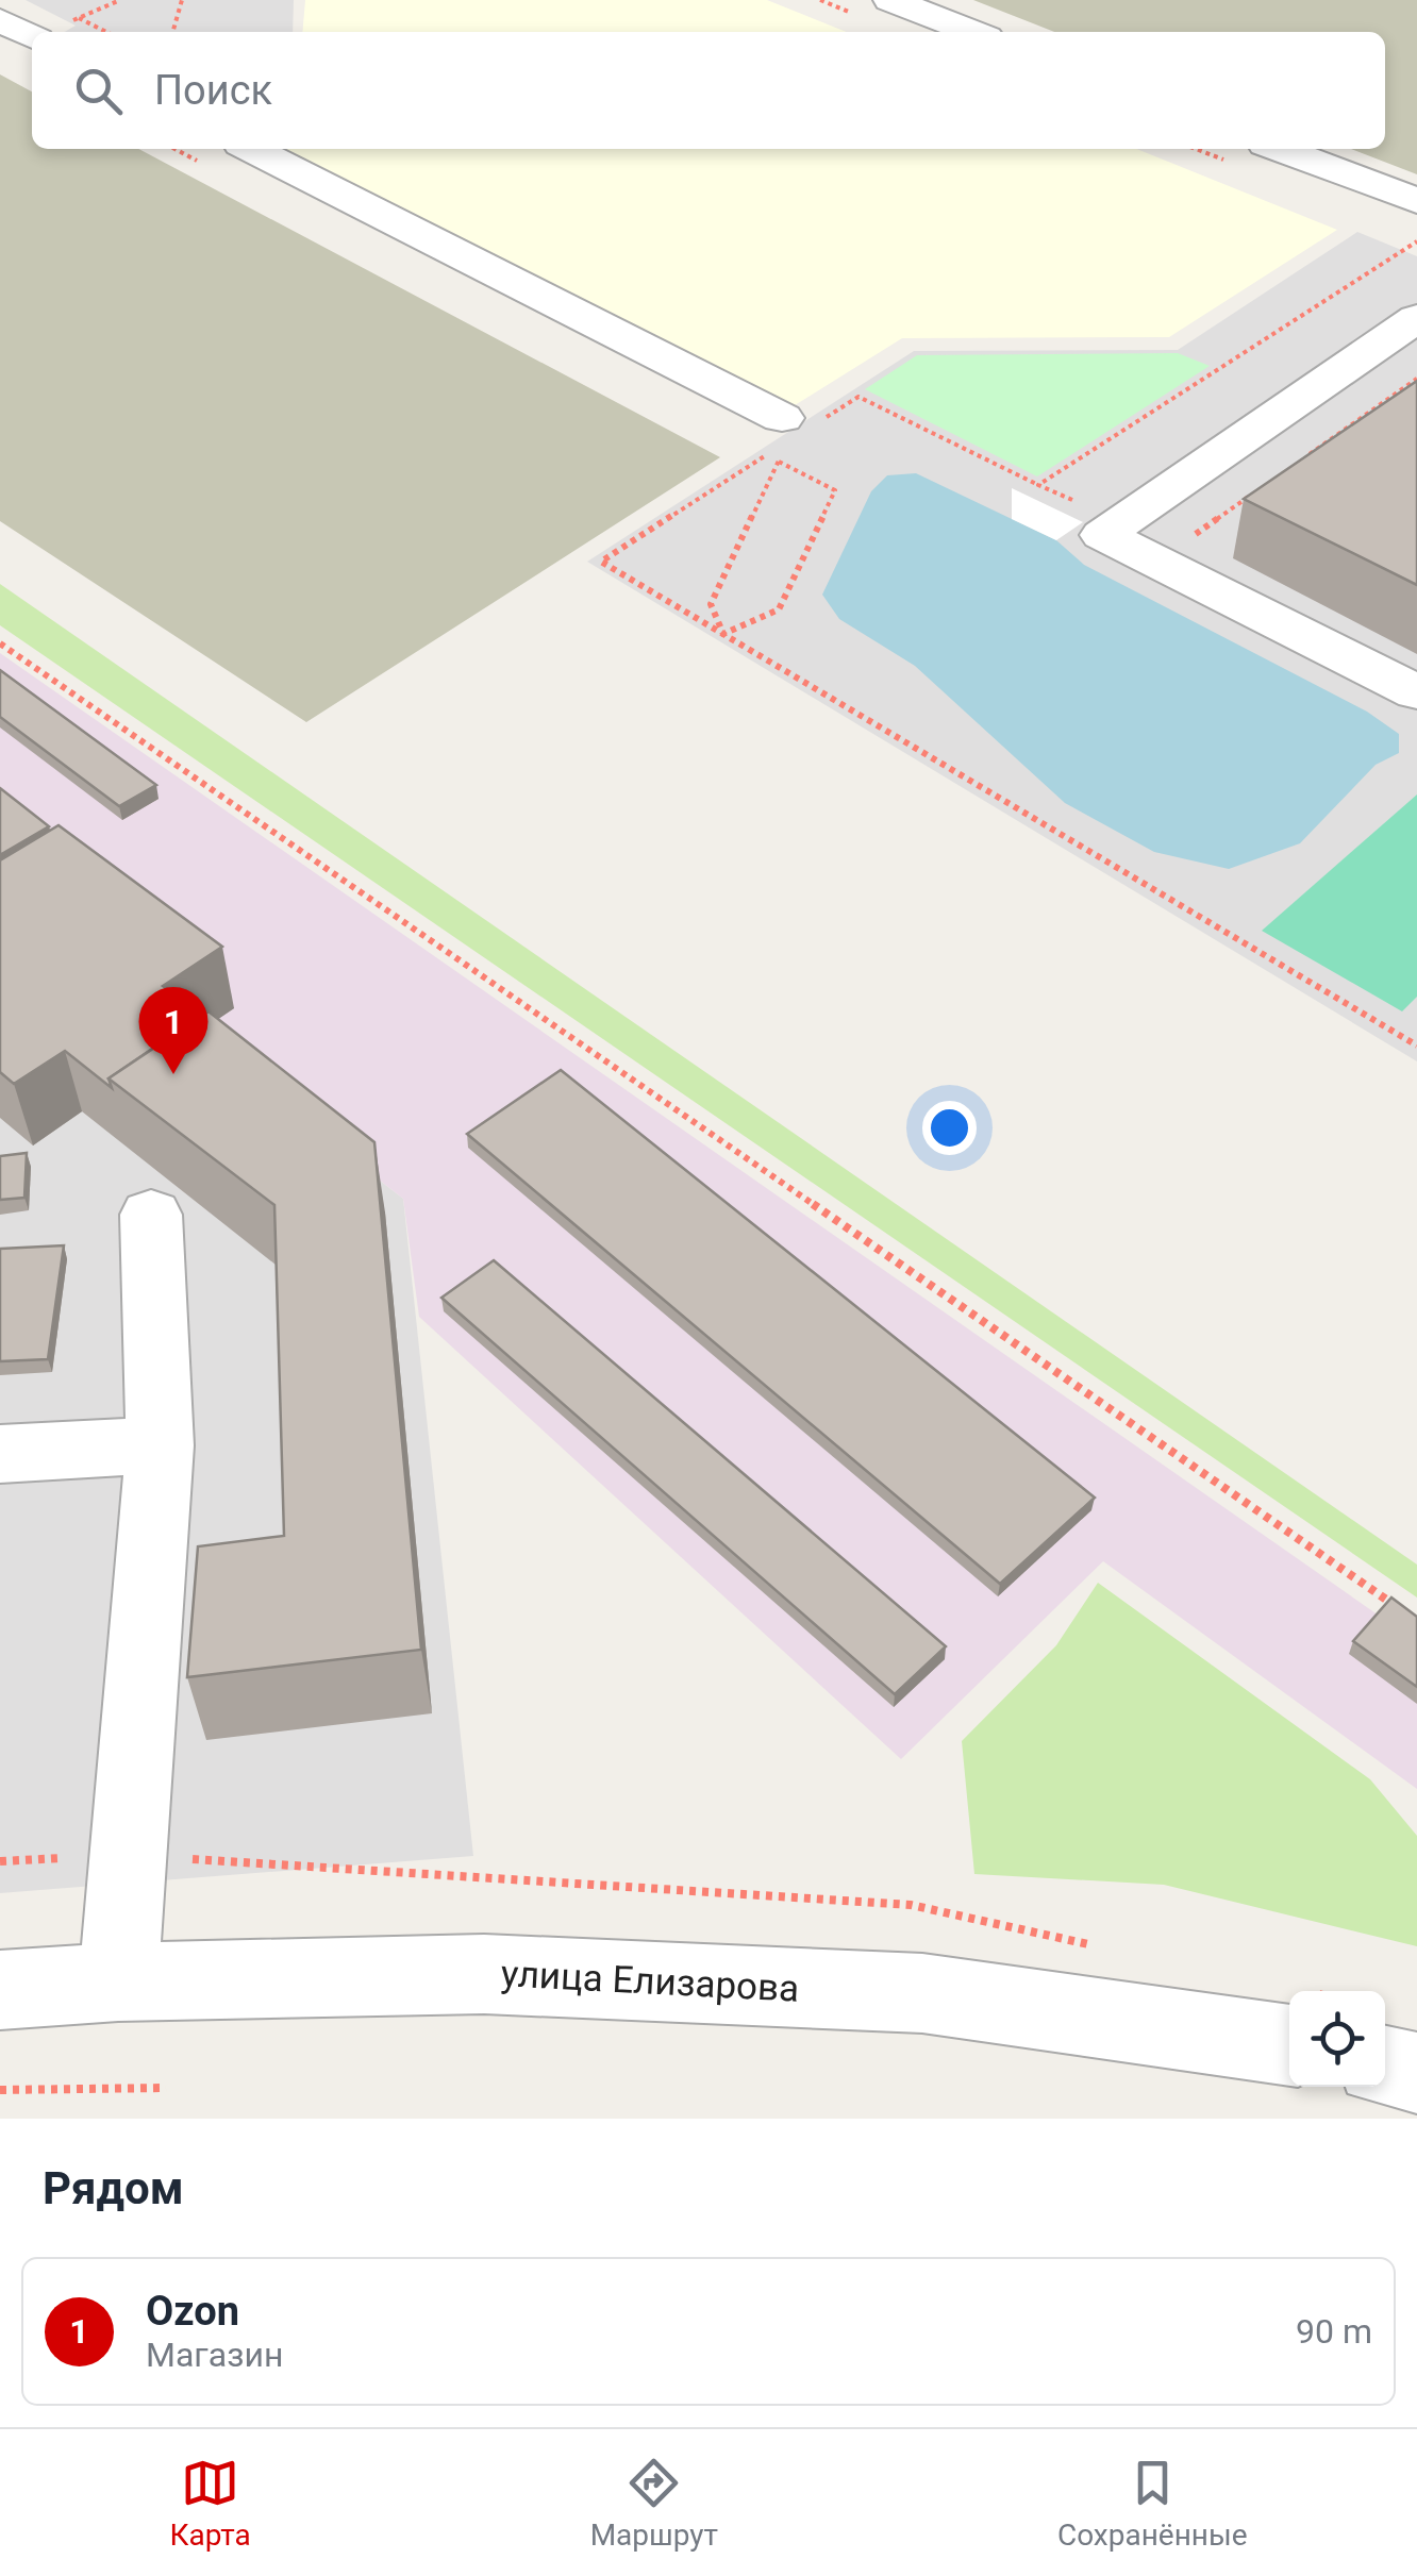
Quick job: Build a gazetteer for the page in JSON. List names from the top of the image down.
{
  "streets": {
    "street": ["улица Елизарова"]
  },
  "page": {
    "search": "Поиск",
    "pins": "1",
    "heading": "Рядом",
    "list": [
      {
        "mark": "1",
        "name": "Ozon",
        "note": "Магазин",
        "value": "90 m"
      }
    ],
    "nav": ["Карта", "Маршрут", "Сохранённые"]
  }
}
